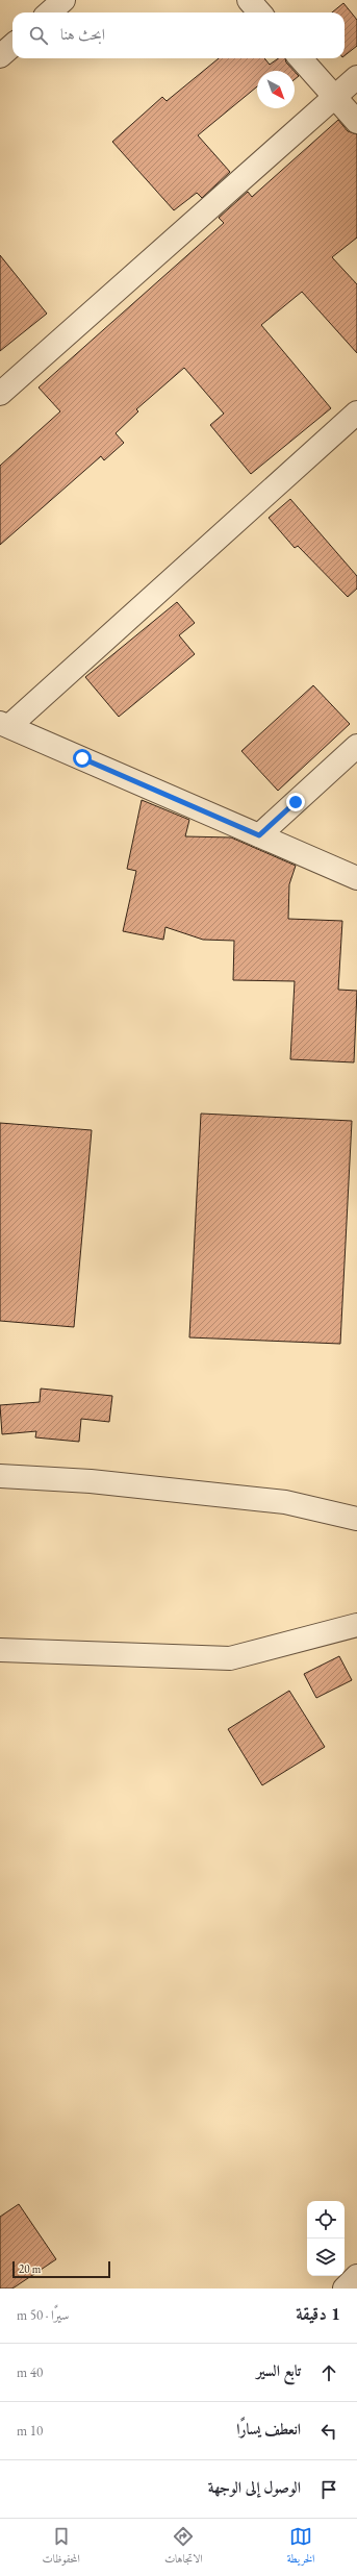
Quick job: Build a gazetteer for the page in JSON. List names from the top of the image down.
{
  "scale_bar": "20 m",
  "north": "bottom right",
  "page": {
    "search": "ابحث هنا",
    "scale": "20 m",
    "heading": ["1 دقيقة", "سيرًا · 50 m"],
    "list": [
      ["تابع السير", "40 m"],
      ["انعطف يسارًا", "10 m"],
      "الوصول إلى الوجهة"
    ],
    "nav": ["الخريطة", "الاتجاهات", "المحفوظات"]
  }
}
